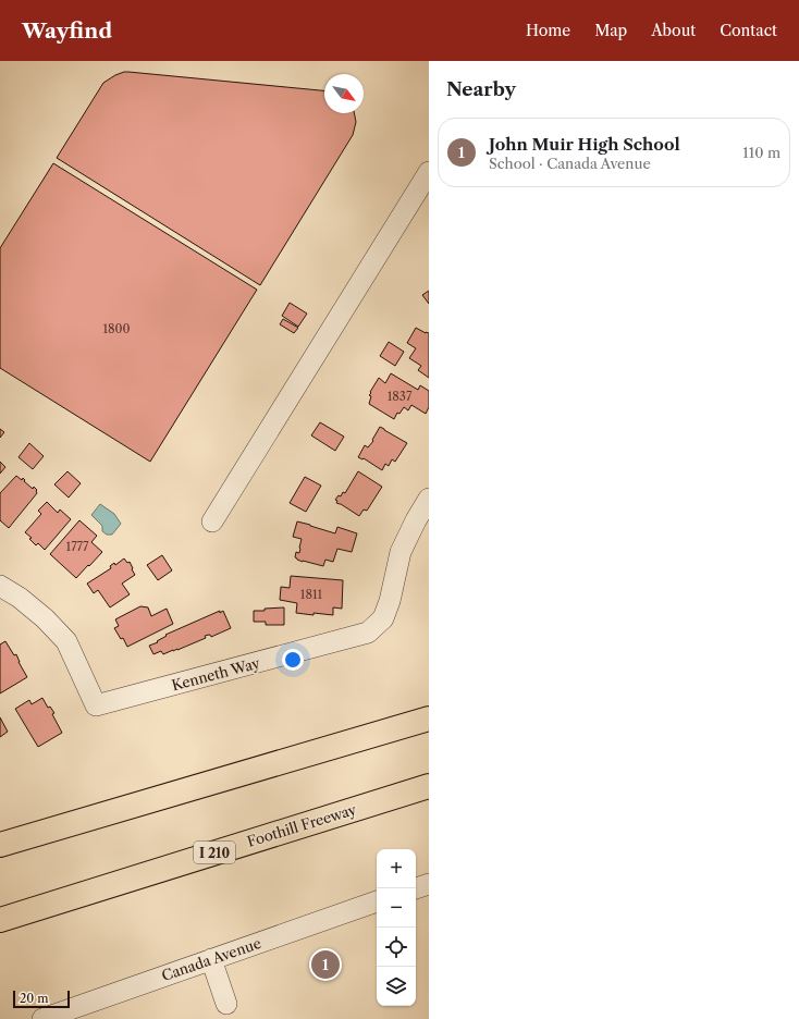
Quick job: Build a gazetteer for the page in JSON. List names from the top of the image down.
{
  "streets": {
    "highway": ["Foothill Freeway", "I 210"],
    "street": ["Kenneth Way", "Canada Avenue"]
  },
  "house_numbers": [
    "1800",
    "1837",
    "1777",
    "1811"
  ],
  "scale_bar": "20 m",
  "north": "bottom right",
  "page": {
    "header": "Wayfind",
    "nav": [
      "Home",
      "Map",
      "About",
      "Contact"
    ],
    "heading": "Nearby",
    "list": [
      {
        "mark": "1",
        "name": "John Muir High School",
        "note": "School · Canada Avenue",
        "value": "110 m"
      }
    ],
    "map_buttons": ["+", "−"],
    "pins": "1",
    "scale": "20 m"
  }
}
